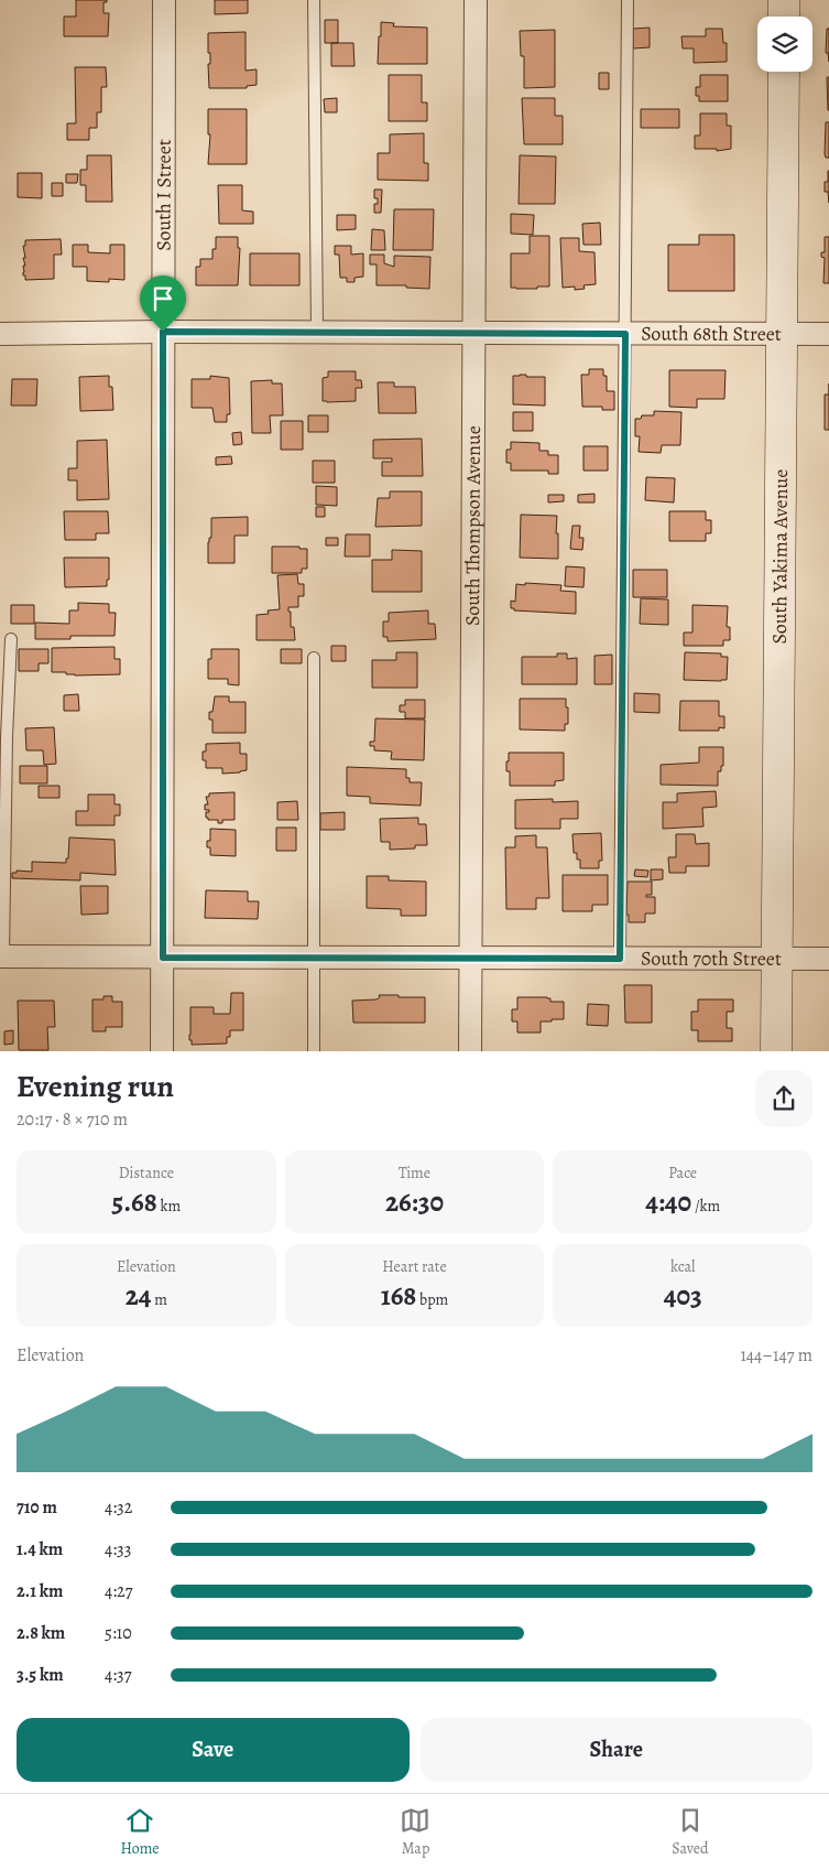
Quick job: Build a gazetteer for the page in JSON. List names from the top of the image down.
{
  "streets": {
    "main road": ["South Yakima Avenue"],
    "street": [
      "South I Street",
      "South 68th Street",
      "South Thompson Avenue",
      "South 70th Street"
    ]
  },
  "crossings": [
    ["South I Street", "South 68th Street"],
    ["South I Street", "South 70th Street"],
    ["South 68th Street", "South Thompson Avenue"],
    ["South 68th Street", "South Yakima Avenue"],
    ["South Thompson Avenue", "South 70th Street"],
    ["South Yakima Avenue", "South 70th Street"]
  ],
  "page": {
    "heading": ["Evening run", "20:17 · 8 × 710 m"],
    "stats": [
      ["Distance", "5.68 km"],
      ["Time", "26:30"],
      ["Pace", "4:40 /km"],
      ["Elevation", "24 m"],
      ["Heart rate", "168 bpm"],
      ["kcal", "403"]
    ],
    "chart": ["Elevation", "144–147 m"],
    "list": [
      {
        "name": "710 m",
        "note": "4:32"
      },
      {
        "name": "1.4 km",
        "note": "4:33"
      },
      {
        "name": "2.1 km",
        "note": "4:27"
      },
      {
        "name": "2.8 km",
        "note": "5:10"
      },
      {
        "name": "3.5 km",
        "note": "4:37"
      }
    ],
    "buttons": ["Save", "Share"],
    "tabs": ["Home", "Map", "Saved"]
  }
}
